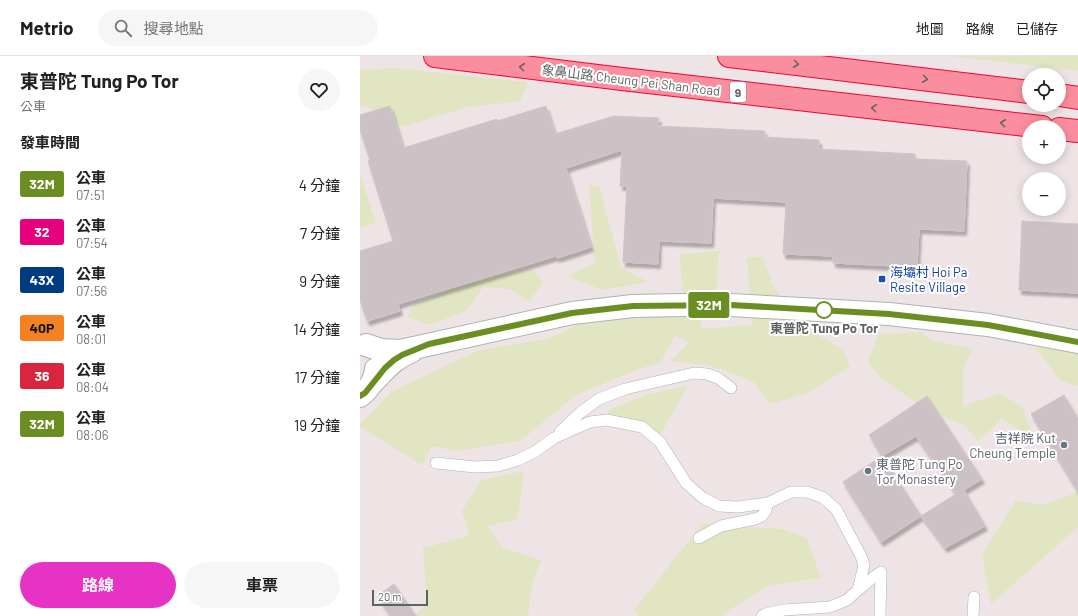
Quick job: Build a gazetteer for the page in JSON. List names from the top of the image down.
{
  "streets": {
    "highway": ["象鼻山路 Cheung Pei Shan Road", "9"]
  },
  "places": {
    "transit": ["海壩村 Hoi Pa Resite Village"],
    "other": ["東普陀 Tung Po Tor", "吉祥院 Kut Cheung Temple", "東普陀 Tung Po Tor Monastery"]
  },
  "lines": ["bus line 32M"],
  "scale_bar": "20 m",
  "page": {
    "header": "Metrio",
    "search": "搜尋地點",
    "nav": ["地圖", "路線", "已儲存"],
    "heading": [
      ["東普陀 Tung Po Tor", "公車"],
      "發車時間"
    ],
    "on_map": "32M",
    "map_buttons": ["+", "−"],
    "list": [
      {
        "mark": "32M",
        "name": "公車",
        "note": "07:51",
        "value": "4 分鐘"
      },
      {
        "mark": "32",
        "name": "公車",
        "note": "07:54",
        "value": "7 分鐘"
      },
      {
        "mark": "43X",
        "name": "公車",
        "note": "07:56",
        "value": "9 分鐘"
      },
      {
        "mark": "40P",
        "name": "公車",
        "note": "08:01",
        "value": "14 分鐘"
      },
      {
        "mark": "36",
        "name": "公車",
        "note": "08:04",
        "value": "17 分鐘"
      },
      {
        "mark": "32M",
        "name": "公車",
        "note": "08:06",
        "value": "19 分鐘"
      }
    ],
    "buttons": ["路線", "車票"],
    "scale": "20 m"
  }
}
